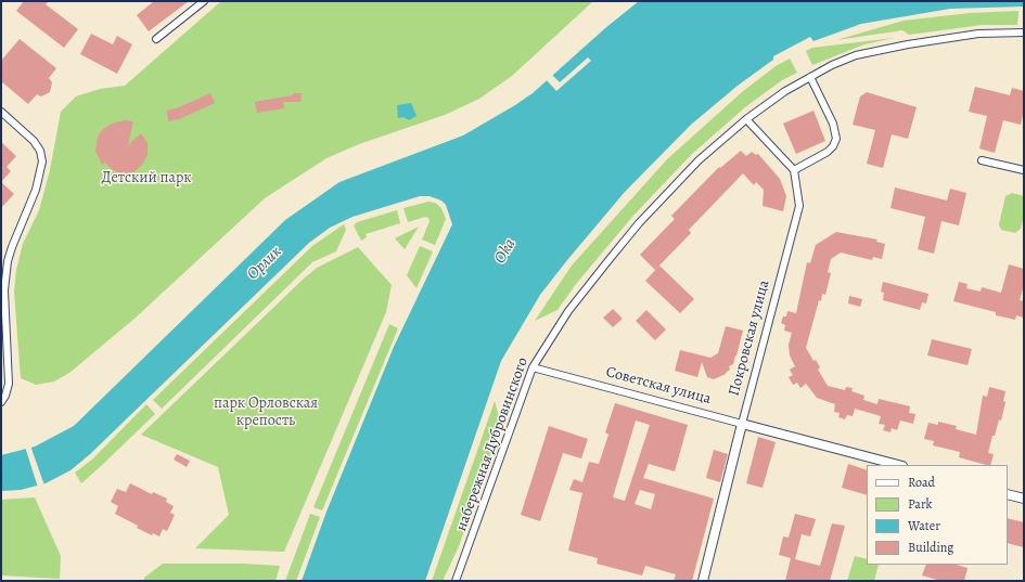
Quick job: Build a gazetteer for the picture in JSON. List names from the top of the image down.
{
  "streets": {
    "street": ["Покровская улица", "Советская улица", "набережная Дубровинского"]
  },
  "crossings": [
    ["Покровская улица", "Советская улица"],
    ["Советская улица", "набережная Дубровинского"]
  ],
  "water": ["Oka", "Орлик"],
  "parks": ["Детский парк", "парк Орловская крепость"],
  "legend": [
    "Road",
    "Park",
    "Water",
    "Building"
  ]
}
